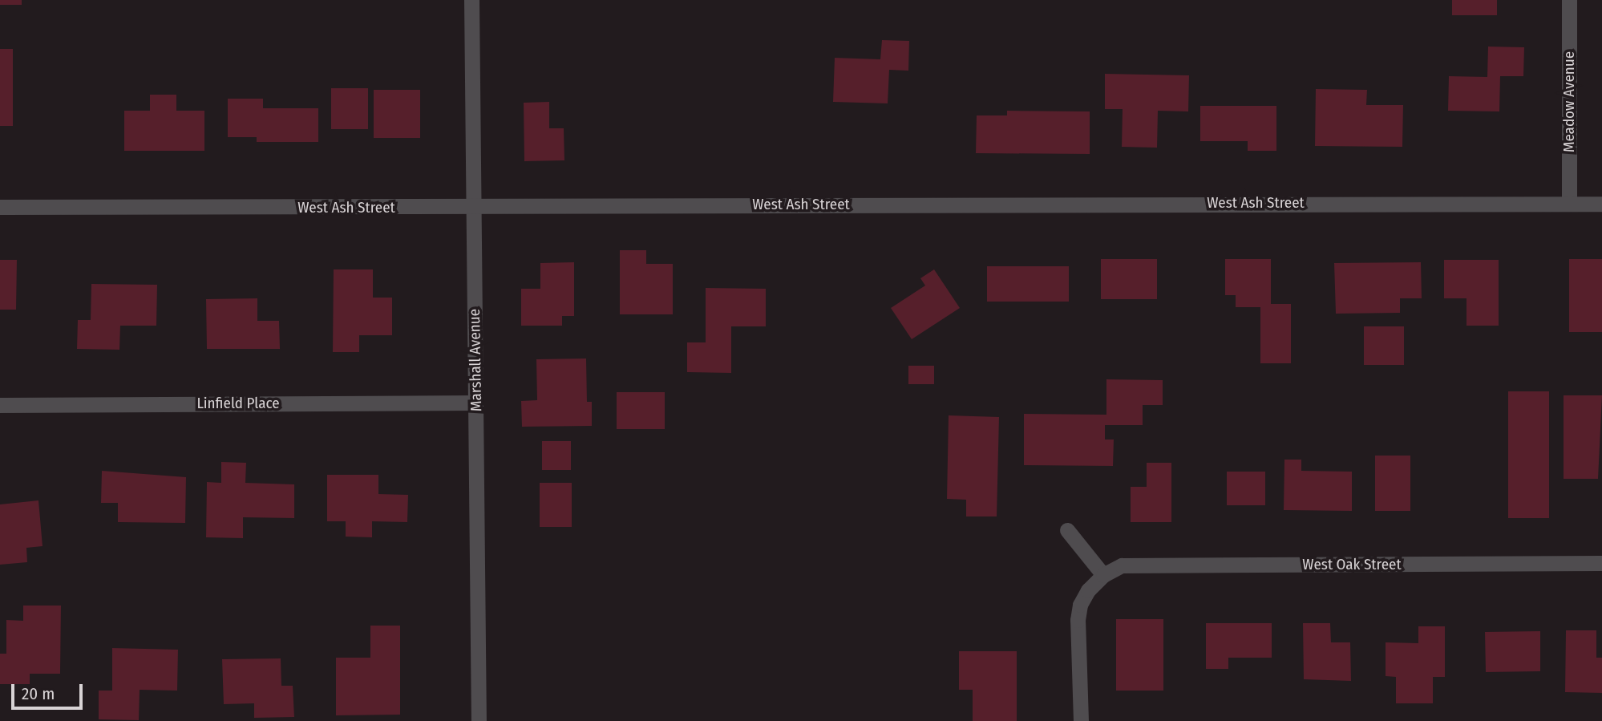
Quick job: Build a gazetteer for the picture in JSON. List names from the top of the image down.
{
  "streets": {
    "street": [
      "Meadow Avenue",
      "West Ash Street",
      "Marshall Avenue",
      "Linfield Place",
      "West Oak Street"
    ]
  },
  "crossings": [
    ["Meadow Avenue", "West Ash Street"],
    ["West Ash Street", "Marshall Avenue"],
    ["Marshall Avenue", "Linfield Place"]
  ],
  "scale_bar": "20 m"
}
